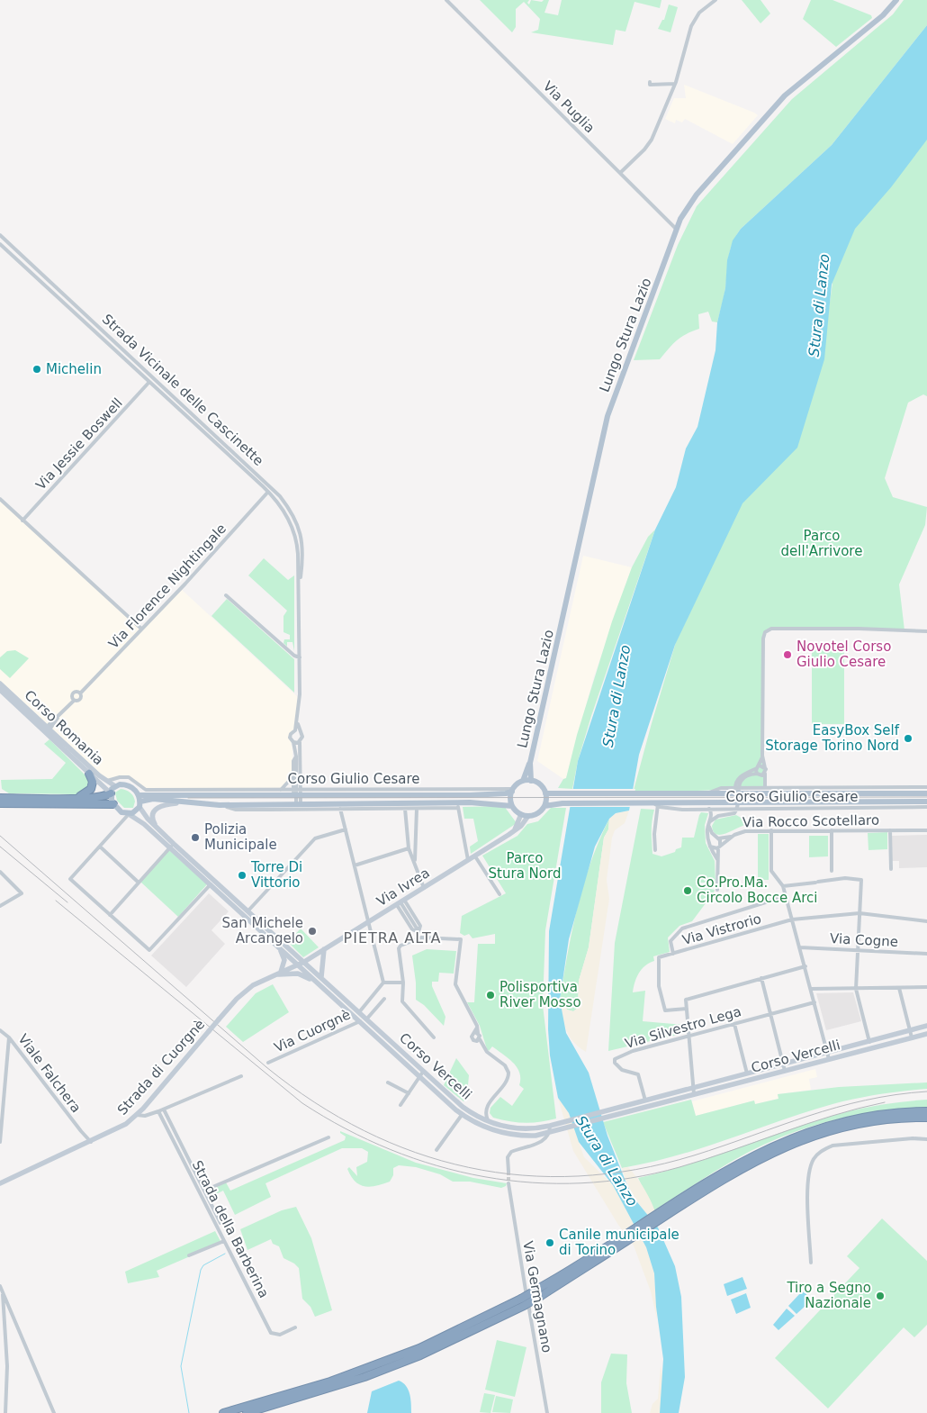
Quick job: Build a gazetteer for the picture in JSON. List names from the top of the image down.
{
  "streets": {
    "main road": [
      "Lungo Stura Lazio",
      "Corso Romania",
      "Corso Giulio Cesare",
      "Via Ivrea",
      "Corso Vercelli",
      "Strada di Cuorgnè"
    ],
    "street": [
      "Via Puglia",
      "Strada Vicinale delle Cascinette",
      "Via Jessie Boswell",
      "Via Florence Nightingale",
      "Via Rocco Scotellaro",
      "Via Vistrorio",
      "Via Cogne",
      "Via Silvestro Lega",
      "Via Cuorgnè",
      "Viale Falchera",
      "Strada della Barberina",
      "Via Germagnano"
    ]
  },
  "crossings": [
    ["Via Puglia", "Lungo Stura Lazio"],
    ["Lungo Stura Lazio", "Corso Giulio Cesare"],
    ["Lungo Stura Lazio", "Via Ivrea"],
    ["Strada Vicinale delle Cascinette", "Via Jessie Boswell"],
    ["Strada Vicinale delle Cascinette", "Via Florence Nightingale"],
    ["Corso Romania", "Corso Giulio Cesare"],
    ["Corso Romania", "Corso Vercelli"],
    ["Corso Giulio Cesare", "Via Ivrea"],
    ["Corso Giulio Cesare", "Corso Vercelli"],
    ["Via Ivrea", "Corso Vercelli"],
    ["Via Ivrea", "Strada di Cuorgnè"],
    ["Via Vistrorio", "Via Silvestro Lega"],
    ["Via Silvestro Lega", "Corso Vercelli"],
    ["Via Cuorgnè", "Corso Vercelli"],
    ["Corso Vercelli", "Strada di Cuorgnè"],
    ["Strada di Cuorgnè", "Viale Falchera"]
  ],
  "districts": ["PIETRA ALTA"],
  "water": ["Stura di Lanzo"],
  "parks": ["Parco dell'Arrivore", "Parco Stura Nord"],
  "places": [
    "Michelin",
    "Novotel Corso Giulio Cesare",
    "EasyBox Self Storage Torino Nord",
    "Polizia Municipale",
    "Torre Di Vittorio",
    "Co.Pro.Ma. Circolo Bocce Arci",
    "San Michele Arcangelo",
    "Polisportiva River Mosso",
    "Canile municipale di Torino",
    "Tiro a Segno Nazionale"
  ]
}
